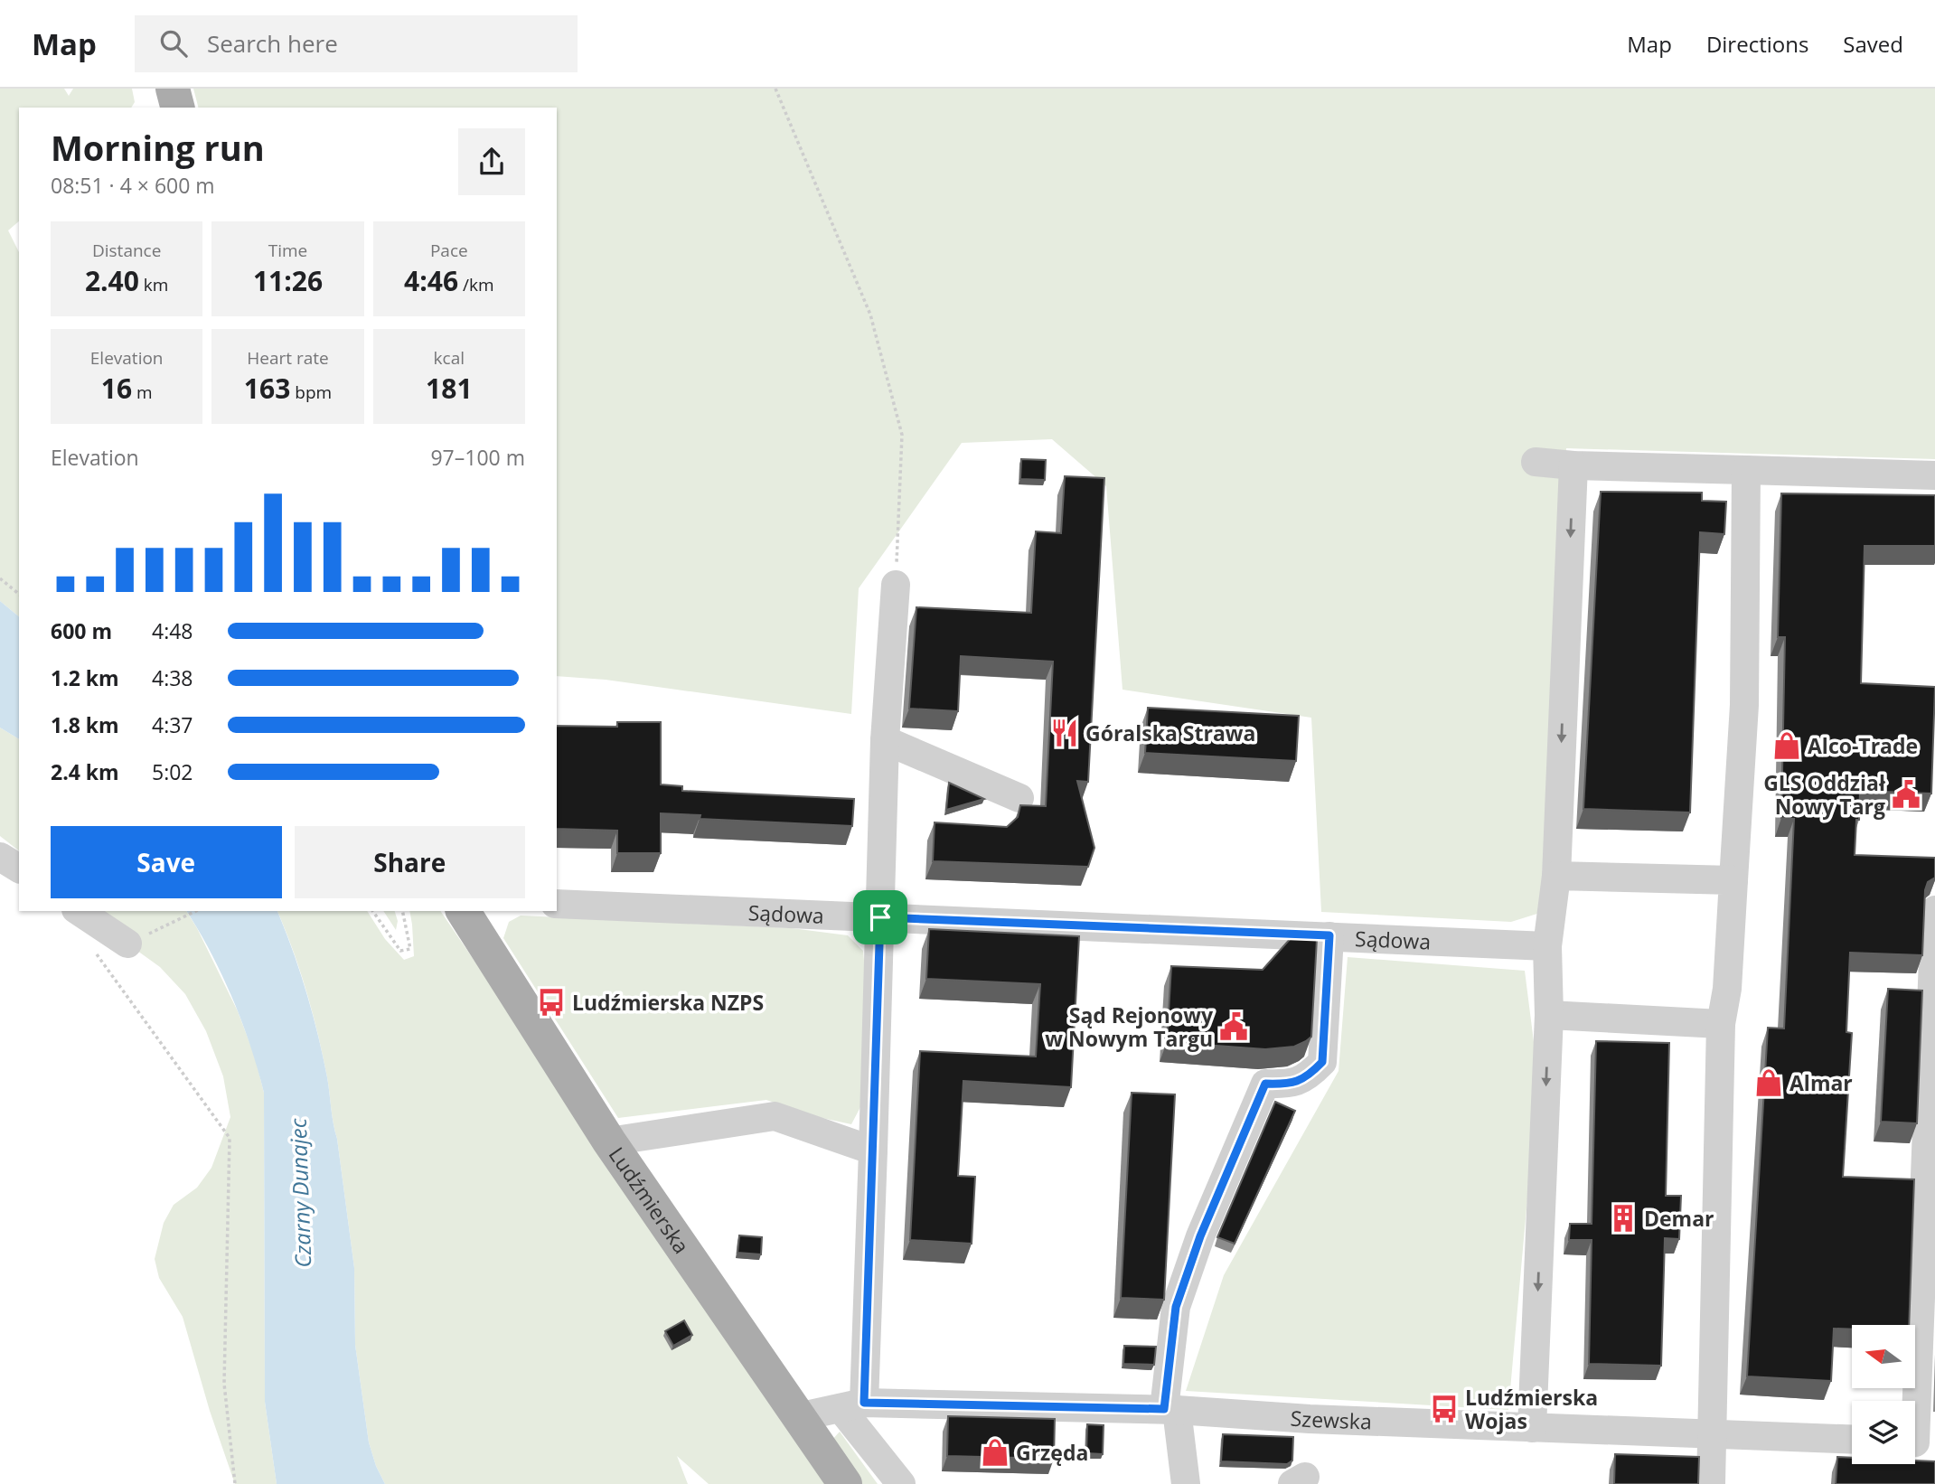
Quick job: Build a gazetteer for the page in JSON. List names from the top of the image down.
{
  "streets": {
    "main road": ["Ludźmierska"],
    "street": ["Sądowa", "Szewska"]
  },
  "crossings": [
    ["Ludźmierska", "Szewska"]
  ],
  "water": ["Czarny Dunajec"],
  "places": {
    "restaurant": ["Góralska Strawa"],
    "shop": ["Alco-Trade", "Almar", "Grzęda"],
    "public building": ["GLS Oddział Nowy Targ", "Sąd Rejonowy w Nowym Targu"],
    "bus stop": ["Ludźmierska NZPS", "Ludźmierska Wojas"],
    "building": ["Demar"]
  },
  "north": "left",
  "page": {
    "header": "Map",
    "search": "Search here",
    "nav": ["Map", "Directions", "Saved"],
    "heading": ["Morning run", "08:51 · 4 × 600 m"],
    "stats": [
      ["Distance", "2.40 km"],
      ["Time", "11:26"],
      ["Pace", "4:46 /km"],
      ["Elevation", "16 m"],
      ["Heart rate", "163 bpm"],
      ["kcal", "181"]
    ],
    "chart": ["Elevation", "97–100 m"],
    "list": [
      {
        "name": "600 m",
        "note": "4:48"
      },
      {
        "name": "1.2 km",
        "note": "4:38"
      },
      {
        "name": "1.8 km",
        "note": "4:37"
      },
      {
        "name": "2.4 km",
        "note": "5:02"
      }
    ],
    "buttons": ["Save", "Share"]
  }
}
